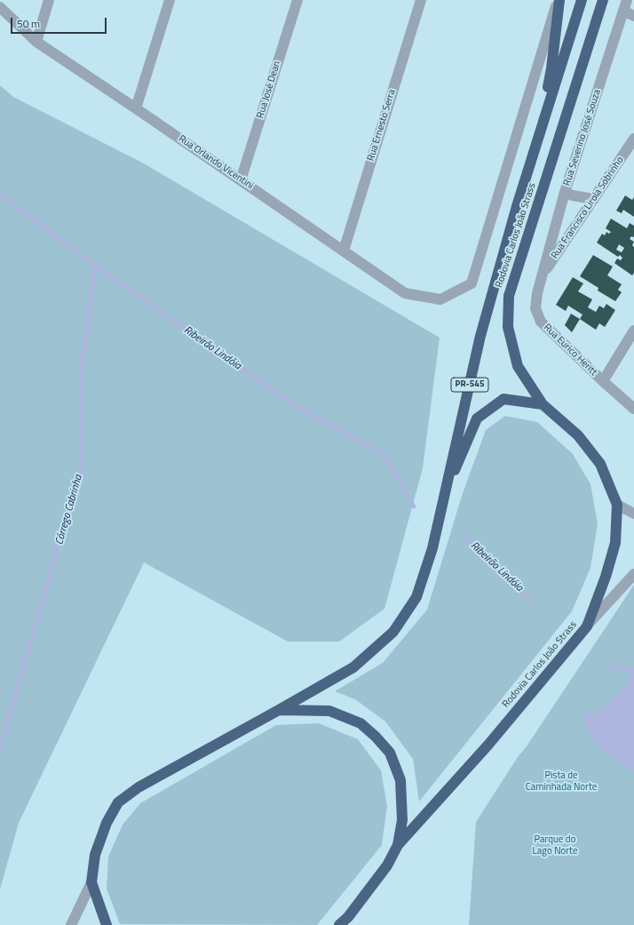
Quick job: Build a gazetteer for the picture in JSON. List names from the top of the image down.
{
  "streets": {
    "highway": ["Rodovia Carlos João Strass", "PR-545"],
    "street": [
      "Rua José Dean",
      "Rua Ernesto Serra",
      "Rua Severino José Souza",
      "Rua Orlando Vicentini",
      "Rua Francisco Lirola Sobrinho",
      "Rua Eurico Heritt"
    ]
  },
  "crossings": [
    ["Rua José Dean", "Rua Orlando Vicentini"],
    ["Rua Ernesto Serra", "Rua Orlando Vicentini"],
    ["Rua Severino José Souza", "Rua Francisco Lirola Sobrinho"],
    ["Rua Severino José Souza", "Rua Eurico Heritt"],
    ["Rua Francisco Lirola Sobrinho", "Rua Eurico Heritt"]
  ],
  "water": ["Ribeirão Lindóia", "Córrego Cabrinha"],
  "parks": ["Pista de Caminhada Norte", "Parque do Lago Norte"],
  "scale_bar": "50 m"
}
